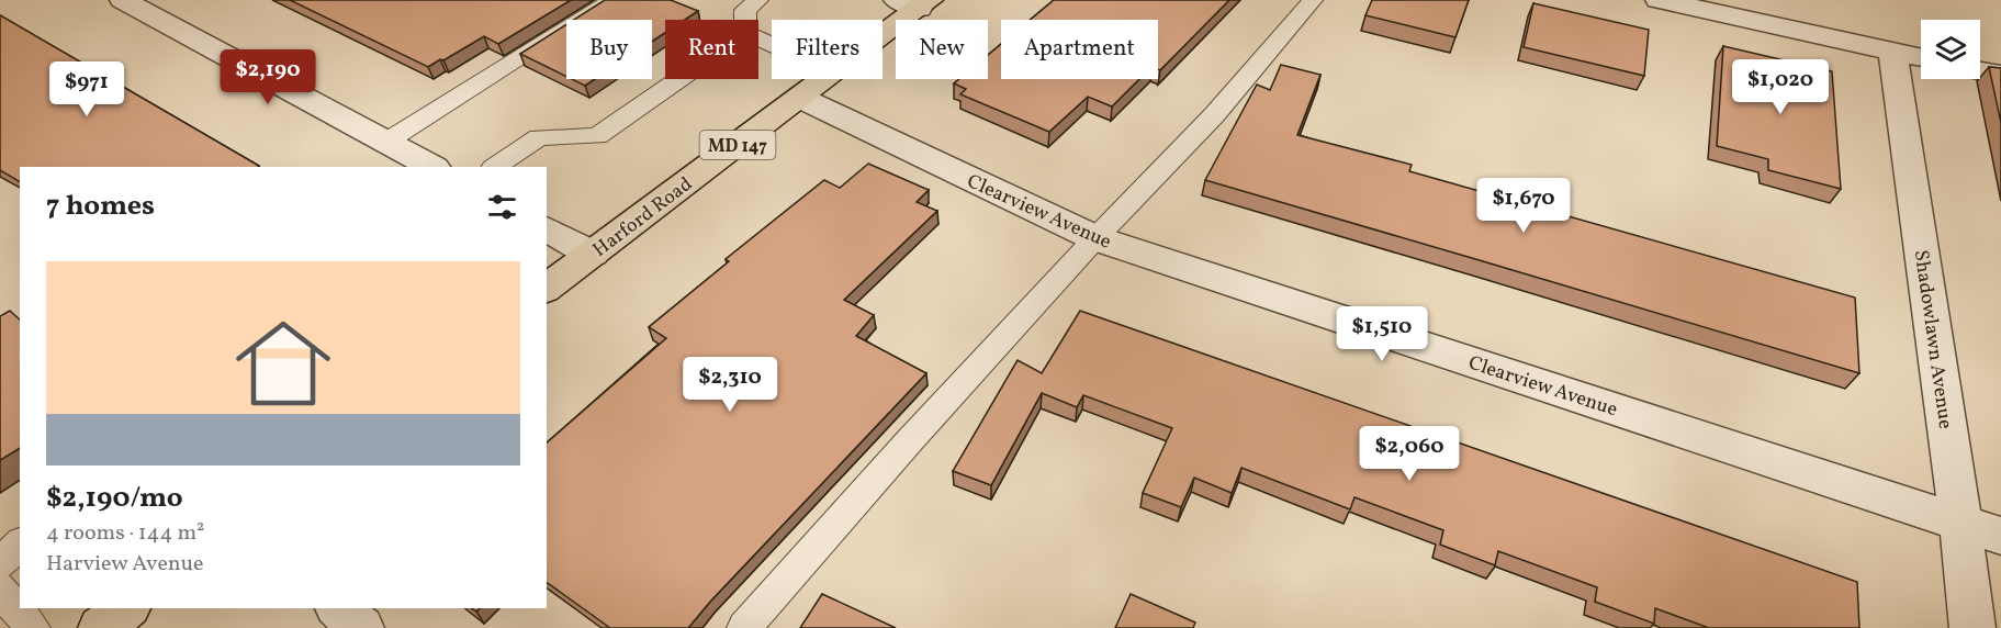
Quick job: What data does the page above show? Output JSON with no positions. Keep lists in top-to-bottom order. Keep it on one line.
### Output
{"streets":{"main road":["MD 147","Harford Road"],"street":["Clearview Avenue","Shadowlawn Avenue"]},"crossings":[["Clearview Avenue","Harford Road"],["Clearview Avenue","Shadowlawn Avenue"]],"page":{"chip":["Buy","Rent","Filters","New","Apartment"],"price":["$2,190","$1,020","$971","$1,670","$1,510","$2,310","$2,060"],"heading":"7 homes","list":[{"name":"$2,190/mo","note":"4 rooms · 144 m² · Harview Avenue"}]}}
